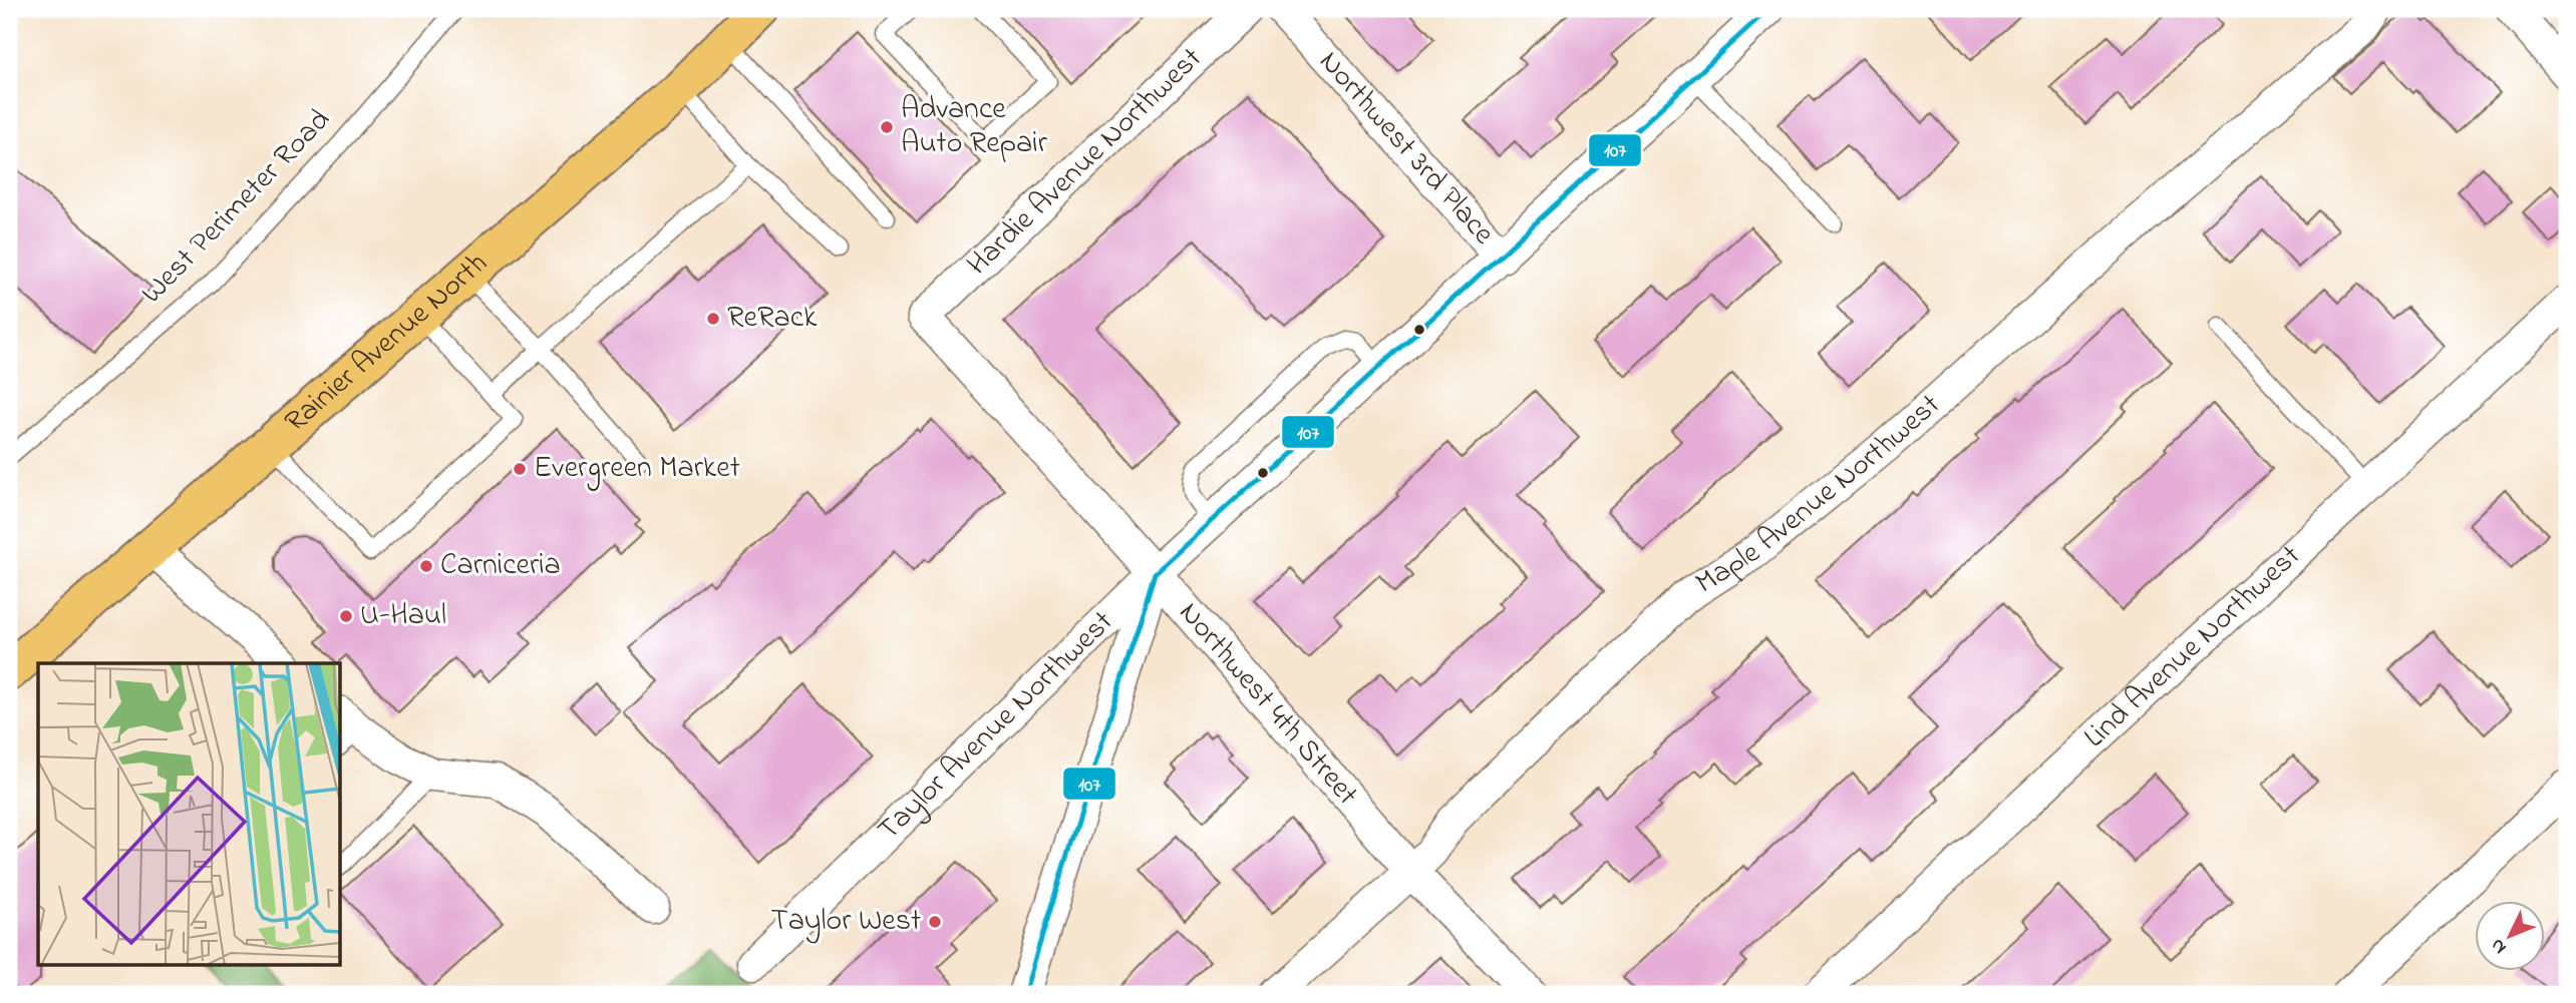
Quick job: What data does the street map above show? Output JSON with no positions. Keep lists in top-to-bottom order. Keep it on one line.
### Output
{"streets":{"main road":["Rainier Avenue North"],"street":["Northwest 3rd Place","Hardie Avenue Northwest","Maple Avenue Northwest","Lind Avenue Northwest","Northwest 4th Street","Taylor Avenue Northwest"],"lane":["West Perimeter Road"]},"crossings":[["Northwest 3rd Place","Taylor Avenue Northwest"],["Hardie Avenue Northwest","Northwest 4th Street"],["Maple Avenue Northwest","Northwest 4th Street"],["Northwest 4th Street","Taylor Avenue Northwest"]],"places":["Advance Auto Repair","ReRack","Evergreen Market","Carniceria","U-Haul","Taylor West"],"lines":["transit line 107"],"north":"bottom left"}
